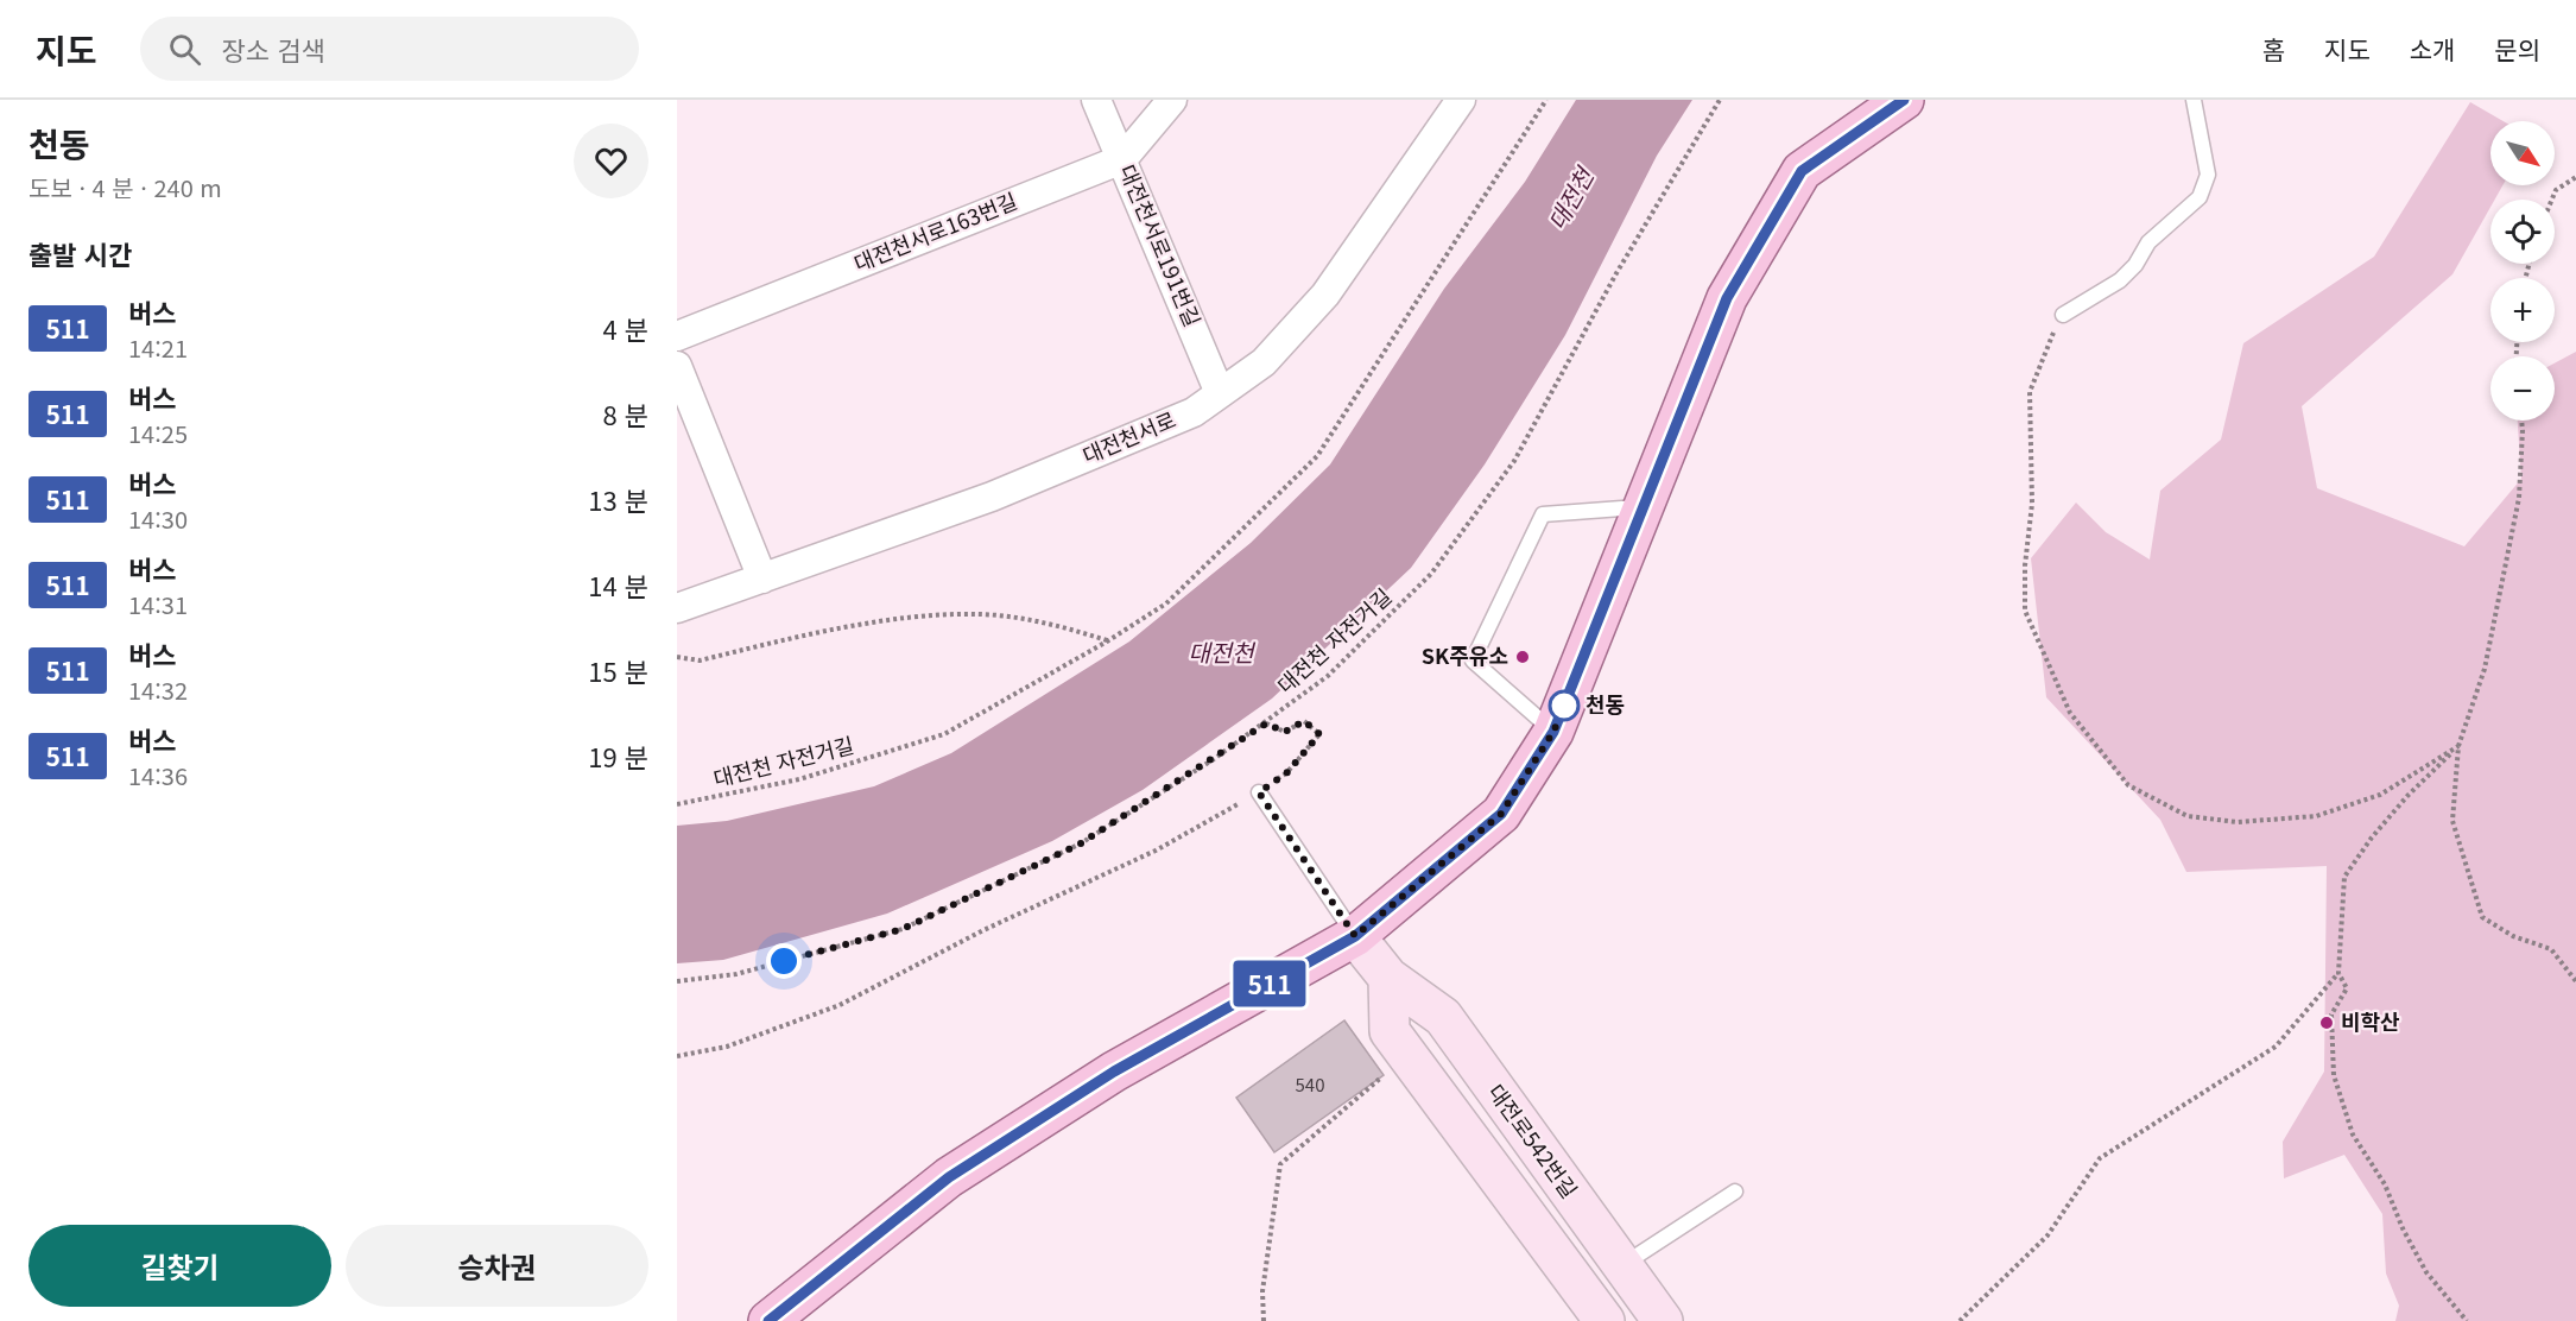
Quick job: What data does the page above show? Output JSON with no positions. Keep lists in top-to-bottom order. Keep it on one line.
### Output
{"streets":{"main road":["대전로542번길"],"street":["대전천서로163번길","대전천서로191번길","대전천서로"],"path":["대전천 자전거길"]},"crossings":[["대전천서로163번길","대전천서로191번길"],["대전천서로191번길","대전천서로"]],"water":["대전천"],"places":["SK주유소","천동","비학산"],"lines":["bus line 511"],"house_numbers":["540"],"north":"bottom right","page":{"header":"지도","search":"장소 검색","nav":["홈","지도","소개","문의"],"heading":[["천동","도보 · 4 분 · 240 m"],"출발 시간"],"on_map":"511","map_buttons":["+","−"],"list":[{"mark":"511","name":"버스","note":"14:21","value":"4 분"},{"mark":"511","name":"버스","note":"14:25","value":"8 분"},{"mark":"511","name":"버스","note":"14:30","value":"13 분"},{"mark":"511","name":"버스","note":"14:31","value":"14 분"},{"mark":"511","name":"버스","note":"14:32","value":"15 분"},{"mark":"511","name":"버스","note":"14:36","value":"19 분"}],"buttons":["길찾기","승차권"]}}
